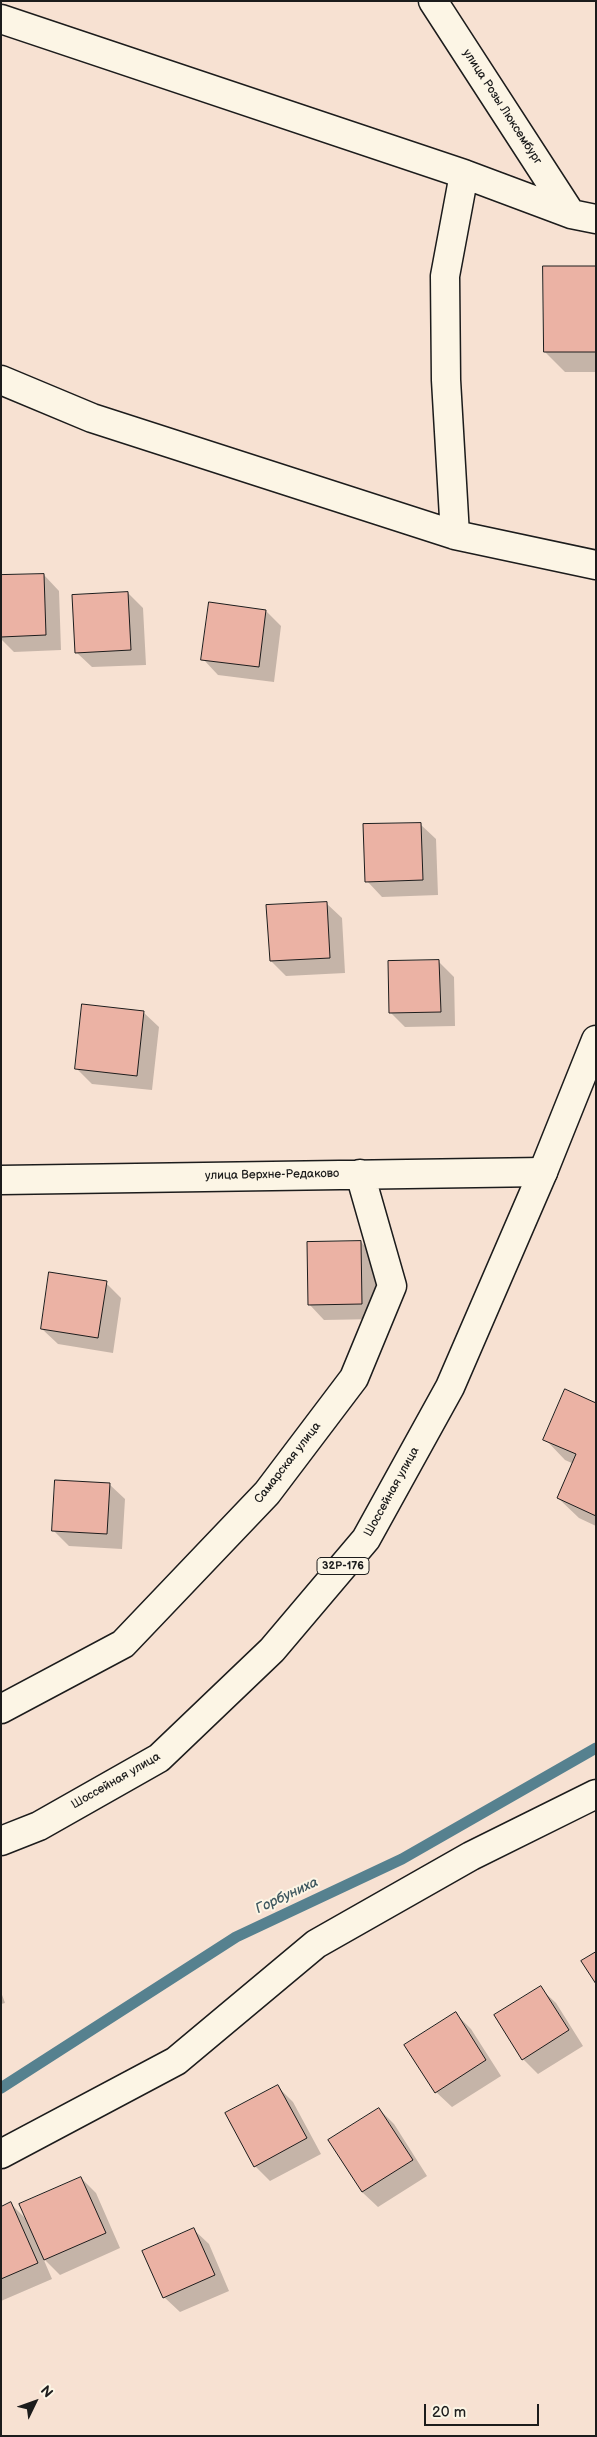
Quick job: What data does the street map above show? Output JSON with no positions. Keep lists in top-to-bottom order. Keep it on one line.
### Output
{"streets":{"street":["улица Розы Люксембург","улица Верхне-Редаково","Самарская улица","Шоссейная улица","32Р-176"]},"crossings":[["улица Верхне-Редаково","Самарская улица"],["улица Верхне-Редаково","Шоссейная улица"],["улица Верхне-Редаково","32Р-176"],["Шоссейная улица","32Р-176"]],"water":["Горбуниха"],"scale_bar":"20 m","north":"top right"}
